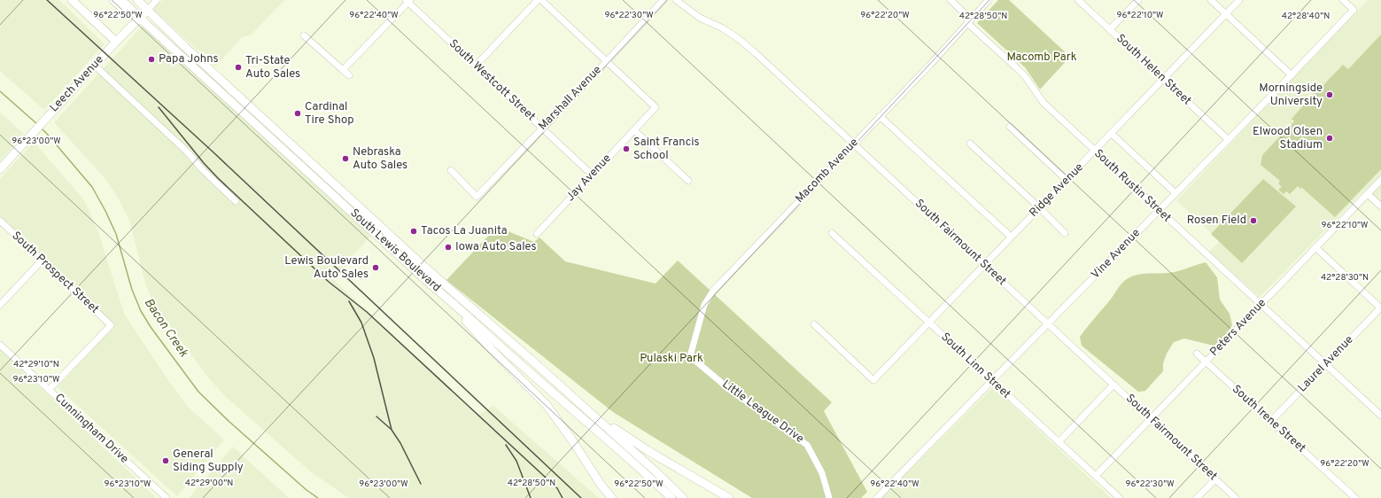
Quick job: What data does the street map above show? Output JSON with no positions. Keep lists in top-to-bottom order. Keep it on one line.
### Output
{"streets":{"main road":["Leech Avenue","South Lewis Boulevard"],"street":["South Helen Street","South Westcott Street","Marshall Avenue","Macomb Avenue","Jay Avenue","South Rustin Street","Ridge Avenue","South Fairmount Street","Vine Avenue","South Prospect Street","Peters Avenue","Laurel Avenue","South Linn Street","Little League Drive","South Irene Street","Cunningham Drive"]},"crossings":[["South Helen Street","Ridge Avenue"],["South Helen Street","Vine Avenue"],["South Westcott Street","Marshall Avenue"],["South Westcott Street","Jay Avenue"],["Leech Avenue","South Lewis Boulevard"],["Marshall Avenue","Jay Avenue"],["Macomb Avenue","South Rustin Street"],["Macomb Avenue","South Fairmount Street"],["Macomb Avenue","Little League Drive"],["South Rustin Street","Ridge Avenue"],["South Rustin Street","Vine Avenue"],["South Rustin Street","Peters Avenue"],["South Rustin Street","Laurel Avenue"],["Ridge Avenue","South Fairmount Street"],["Ridge Avenue","South Linn Street"],["South Fairmount Street","Vine Avenue"],["South Fairmount Street","Peters Avenue"],["Vine Avenue","South Linn Street"],["South Prospect Street","Cunningham Drive"],["Peters Avenue","South Linn Street"],["Peters Avenue","South Irene Street"],["Laurel Avenue","South Irene Street"]],"water":["Bacon Creek"],"parks":["Macomb Park","Pulaski Park"],"places":["Papa Johns","Tri-State Auto Sales","Morningside University","Cardinal Tire Shop","Elwood Olsen Stadium","Saint Francis School","Nebraska Auto Sales","Rosen Field","Tacos La Juanita","Iowa Auto Sales","Lewis Boulevard Auto Sales","General Siding Supply"],"coordinates":["96°22'50\"W","96°22'40\"W","96°22'30\"W","96°22'20\"W","96°22'10\"W","42°28'50\"N","42°28'40\"N","96°23'00\"W","42°28'30\"N","42°29'10\"N","96°23'10\"W","42°29'00\"N"]}
